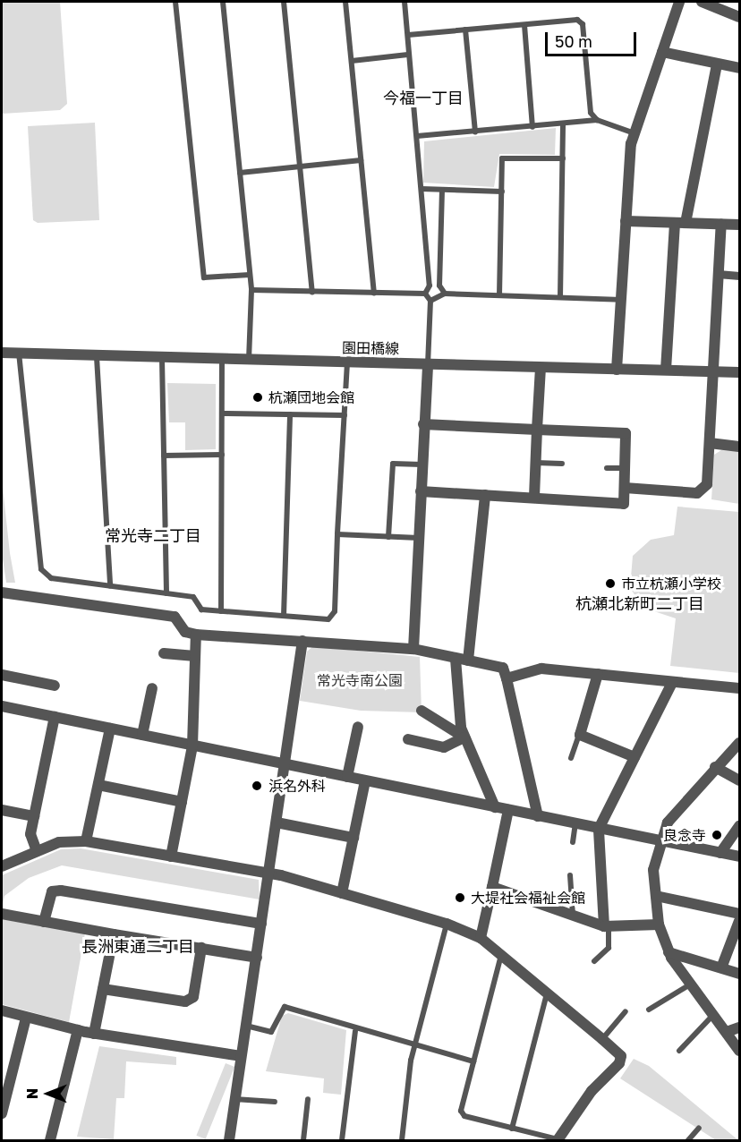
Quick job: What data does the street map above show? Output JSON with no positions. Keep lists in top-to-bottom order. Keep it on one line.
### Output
{"streets":{"street":["園田橋線"]},"districts":["今福一丁目","常光寺二丁目","杭瀬北新町二丁目","長洲東通二丁目"],"parks":["常光寺南公園"],"places":["杭瀬団地会館","市立杭瀬小学校","浜名外科","良念寺","大堤社会福祉会館"],"scale_bar":"50 m","north":"left"}
